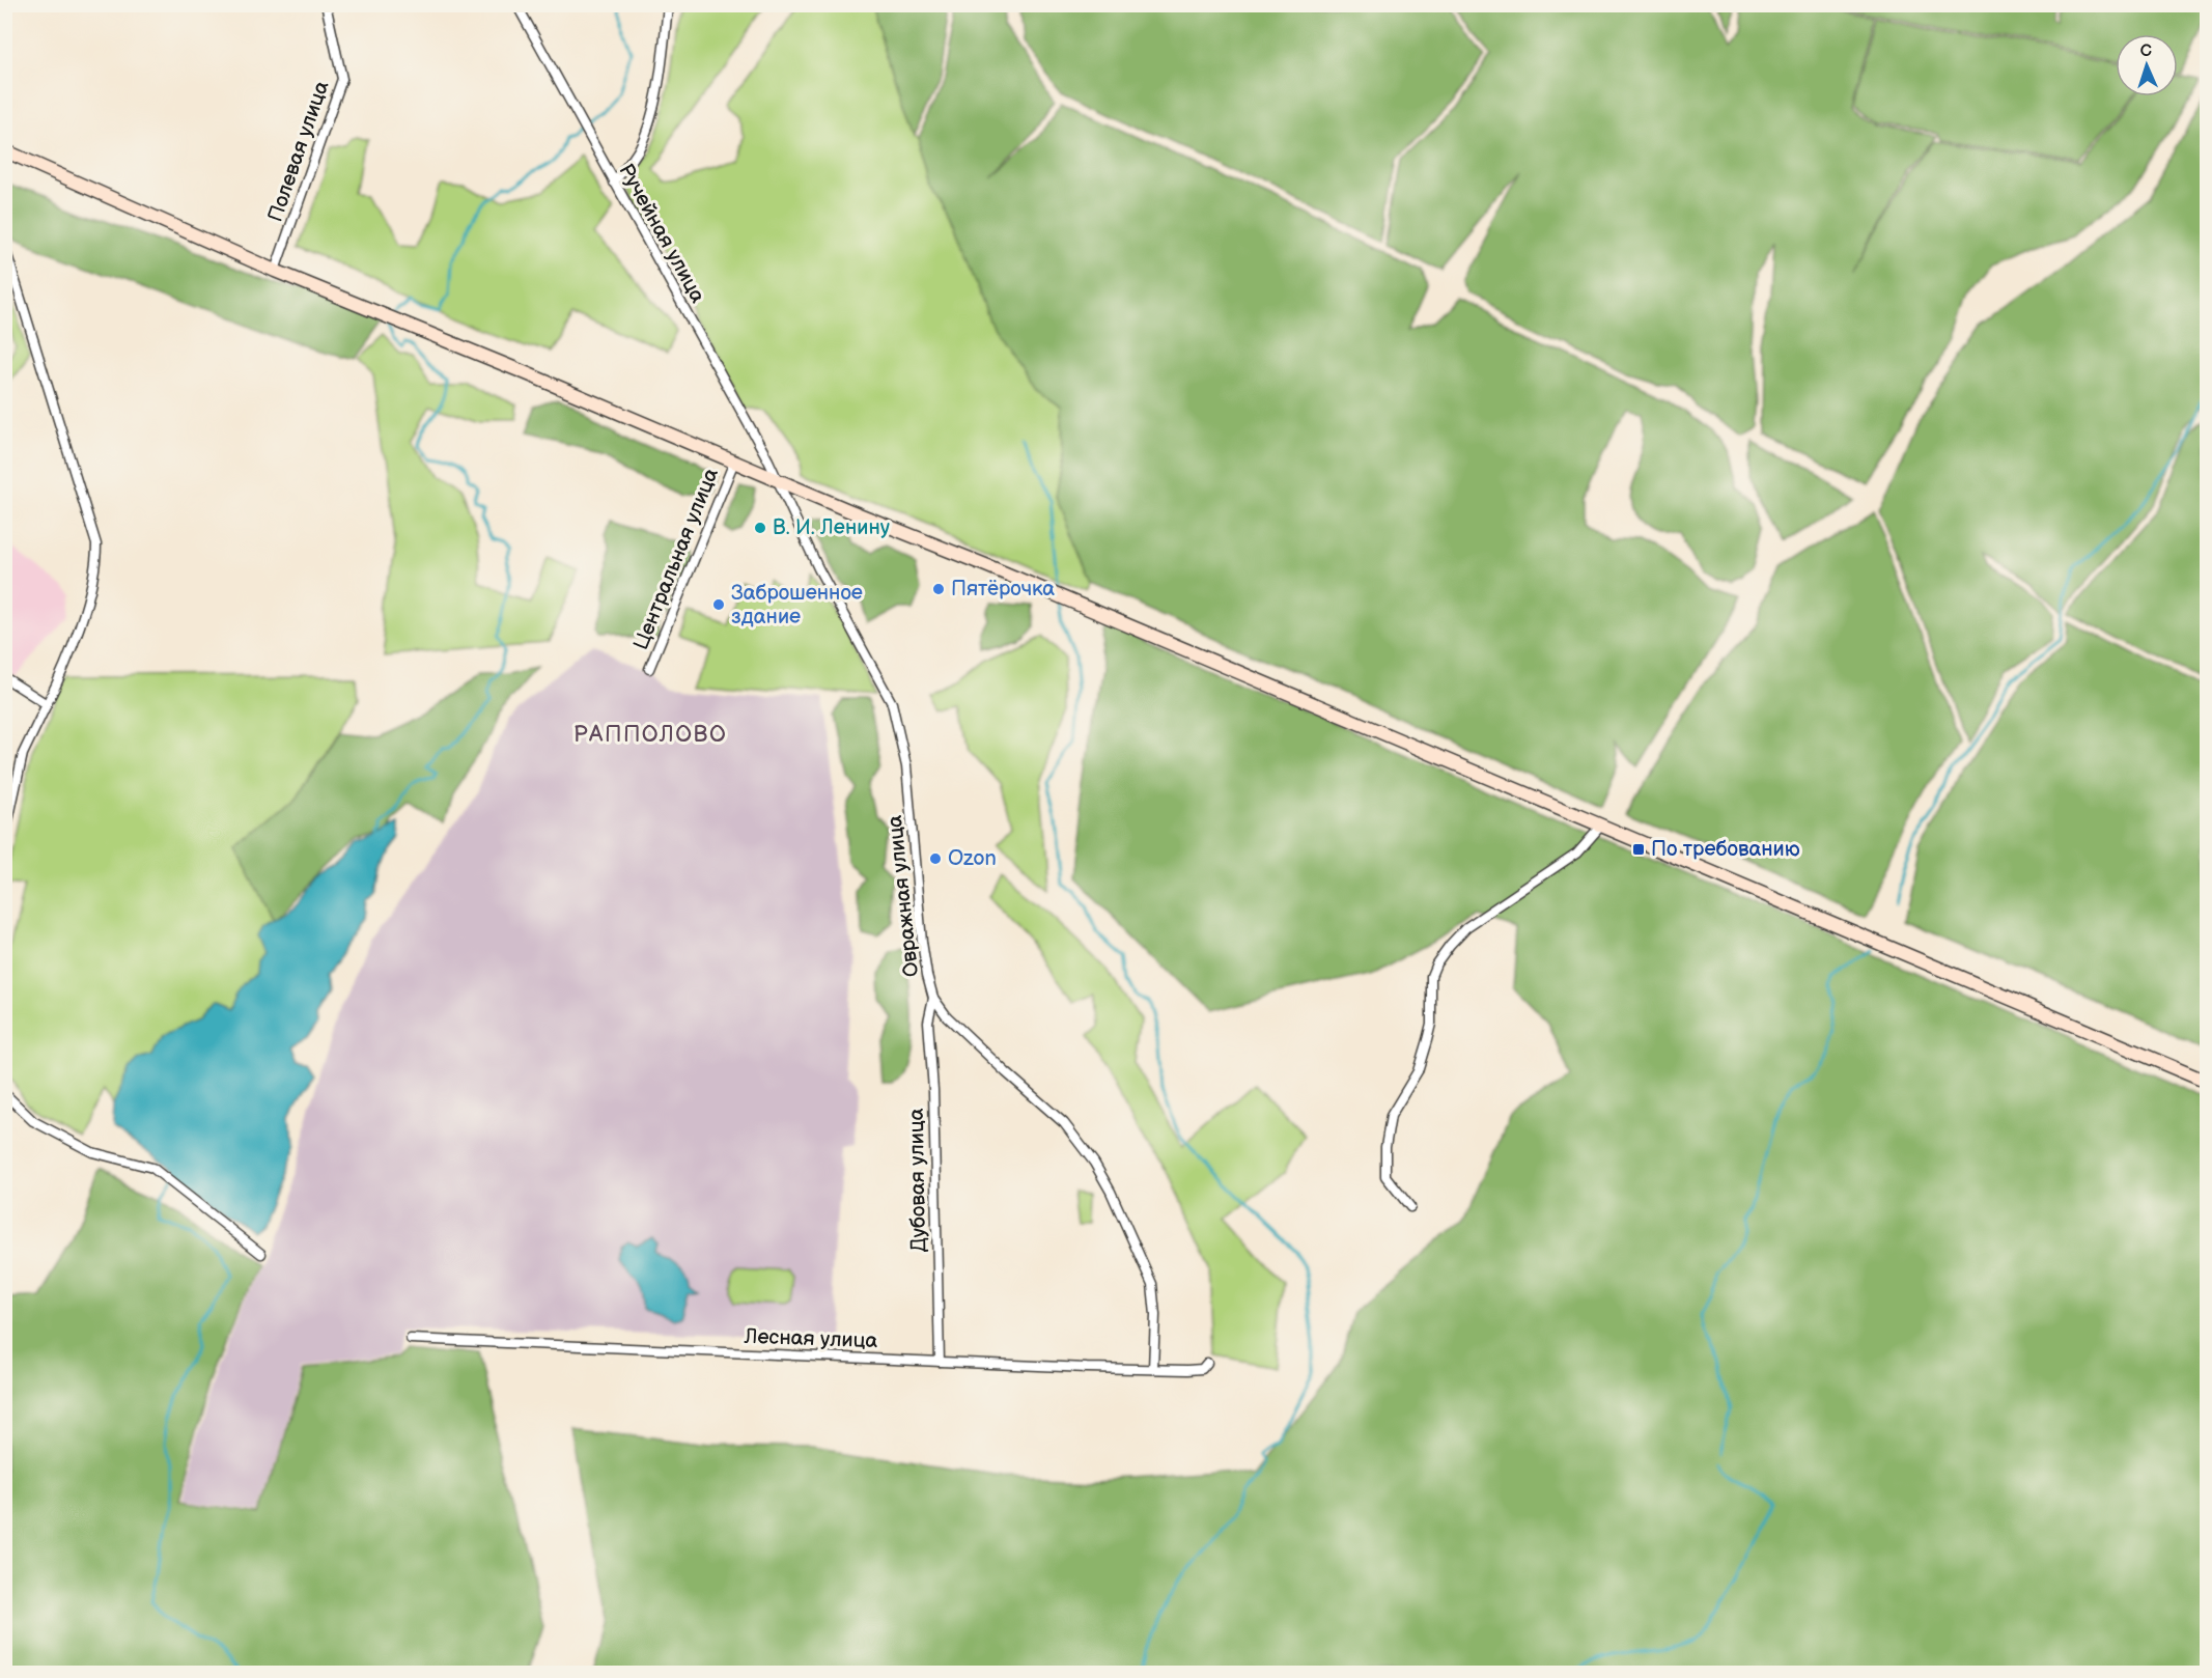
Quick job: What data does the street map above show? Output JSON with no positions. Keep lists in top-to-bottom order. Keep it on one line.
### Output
{"streets":{"street":["Полевая улица","Ручейная улица","Центральная улица","Овражная улица","Дубовая улица","Лесная улица"]},"crossings":[["Ручейная улица","Овражная улица"],["Овражная улица","Дубовая улица"],["Овражная улица","Лесная улица"],["Дубовая улица","Лесная улица"]],"districts":["РАППОЛОВО"],"places":{"other":["В. И. Ленину","Пятёрочка","Заброшенное здание","Ozon"],"transit":["По требованию"]},"north":"top"}
